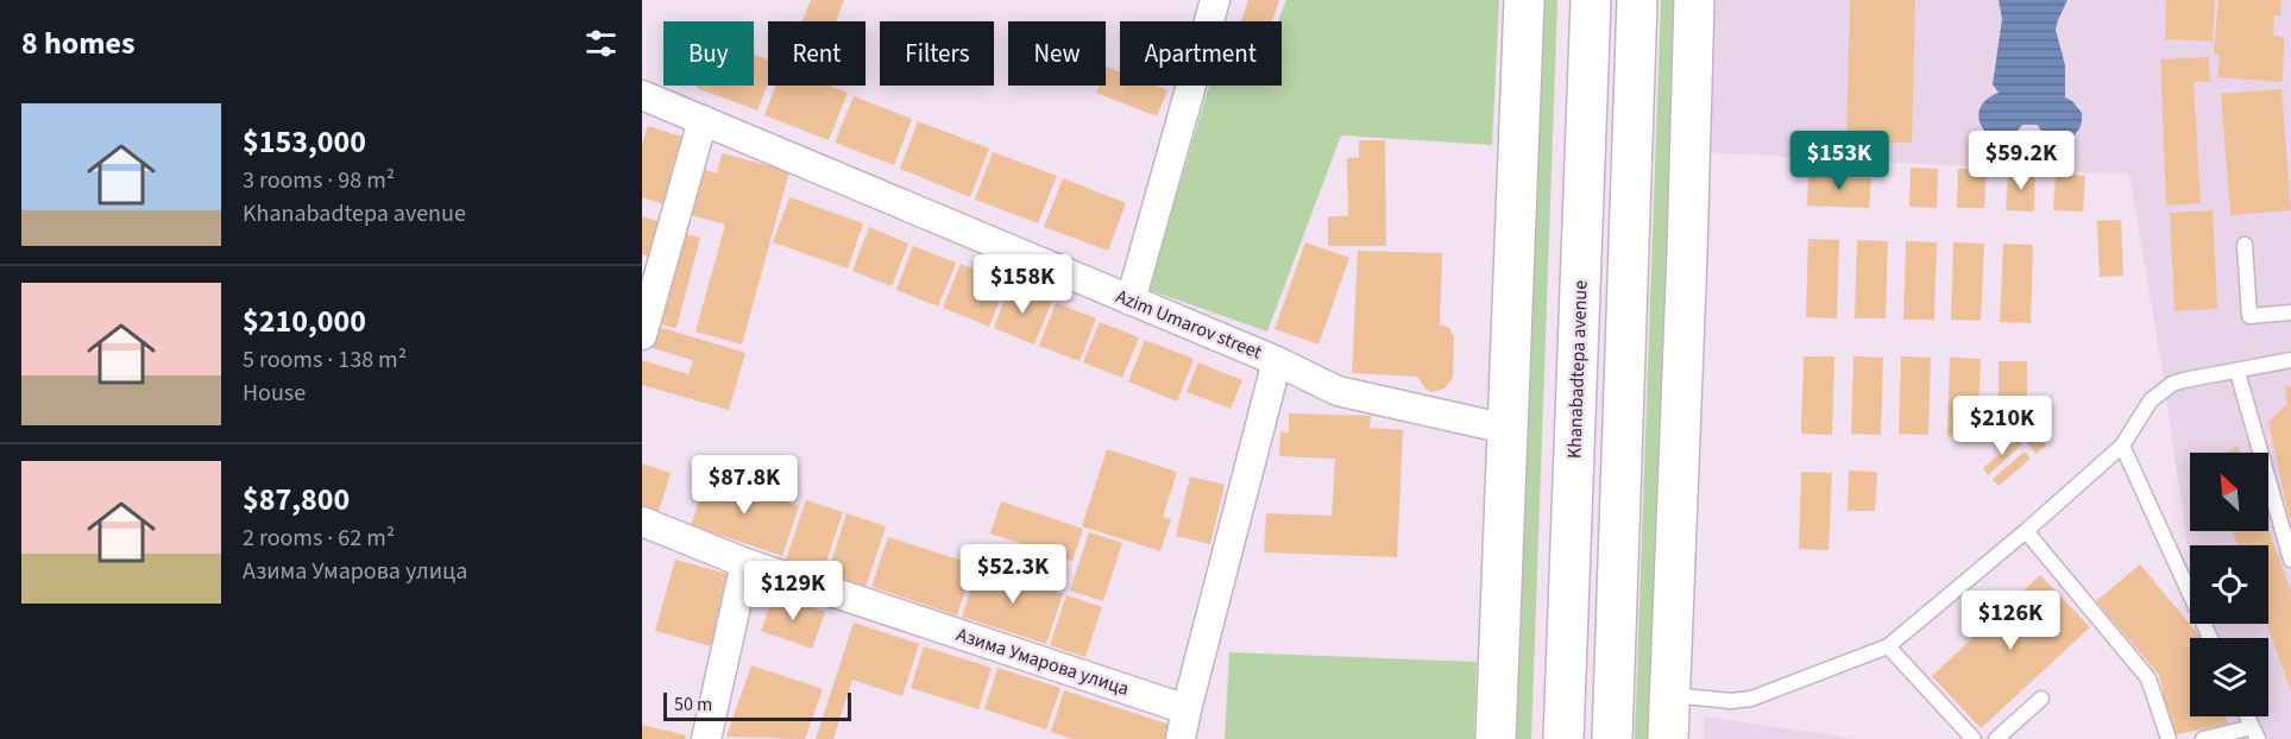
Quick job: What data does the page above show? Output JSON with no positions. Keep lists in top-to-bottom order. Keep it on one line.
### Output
{"streets":{"highway":["Khanabadtepa avenue"],"street":["Azim Umarov street","Азима Умарова улица"]},"scale_bar":"50 m","north":"top left","page":{"heading":"8 homes","chip":["Buy","Rent","Filters","New","Apartment"],"list":[{"name":"$153,000","note":"3 rooms · 98 m² · Khanabadtepa avenue"},{"name":"$210,000","note":"5 rooms · 138 m² · House"},{"name":"$87,800","note":"2 rooms · 62 m² · Азима Умарова улица"}],"price":["$153K","$59.2K","$158K","$210K","$87.8K","$52.3K","$129K","$126K"],"scale":"50 m"}}
